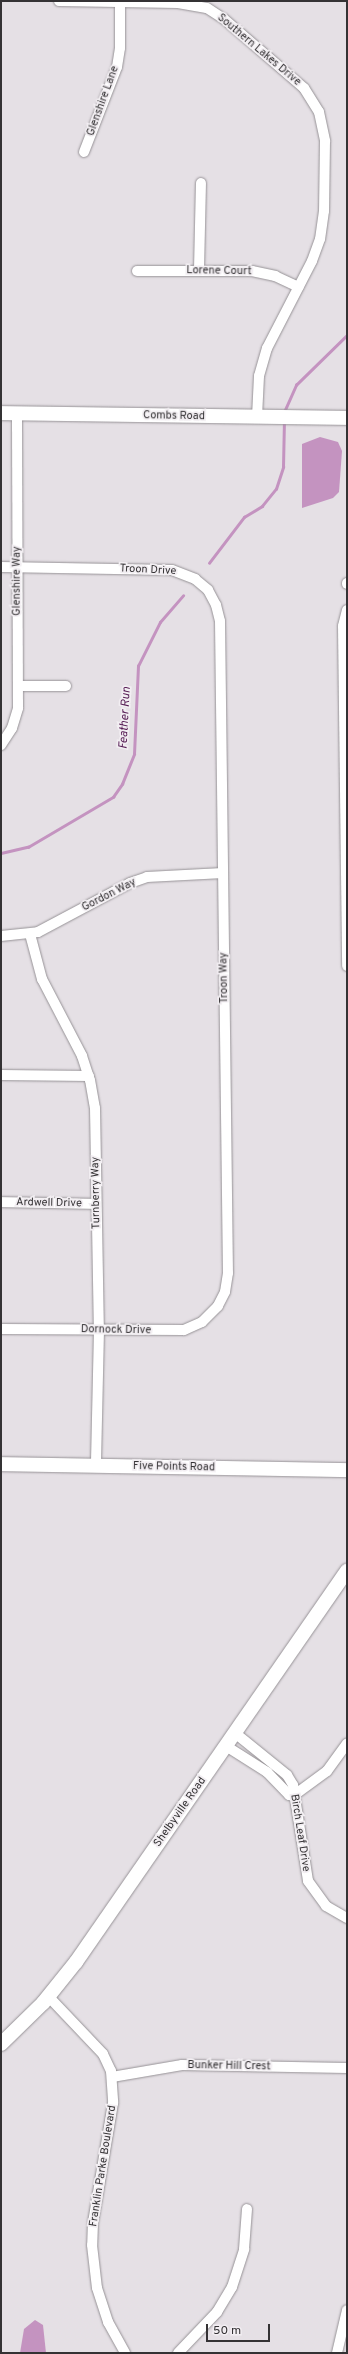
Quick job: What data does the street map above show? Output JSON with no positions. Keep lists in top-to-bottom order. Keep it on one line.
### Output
{"streets":{"street":["Southern Lakes Drive","Glenshire Lane","Lorene Court","Combs Road","Troon Drive","Glenshire Way","Gordon Way","Troon Way","Turnberry Way","Ardwell Drive","Dornock Drive","Five Points Road","Shelbyville Road","Birch Leaf Drive","Bunker Hill Crest","Franklin Parke Boulevard"]},"crossings":[["Southern Lakes Drive","Glenshire Lane"],["Southern Lakes Drive","Lorene Court"],["Southern Lakes Drive","Combs Road"],["Combs Road","Glenshire Way"],["Troon Drive","Glenshire Way"],["Troon Drive","Troon Way"],["Gordon Way","Troon Way"],["Gordon Way","Turnberry Way"],["Troon Way","Dornock Drive"],["Turnberry Way","Ardwell Drive"],["Turnberry Way","Dornock Drive"],["Turnberry Way","Five Points Road"],["Shelbyville Road","Birch Leaf Drive"],["Shelbyville Road","Franklin Parke Boulevard"],["Bunker Hill Crest","Franklin Parke Boulevard"]],"water":["Feather Run"],"scale_bar":"50 m"}
